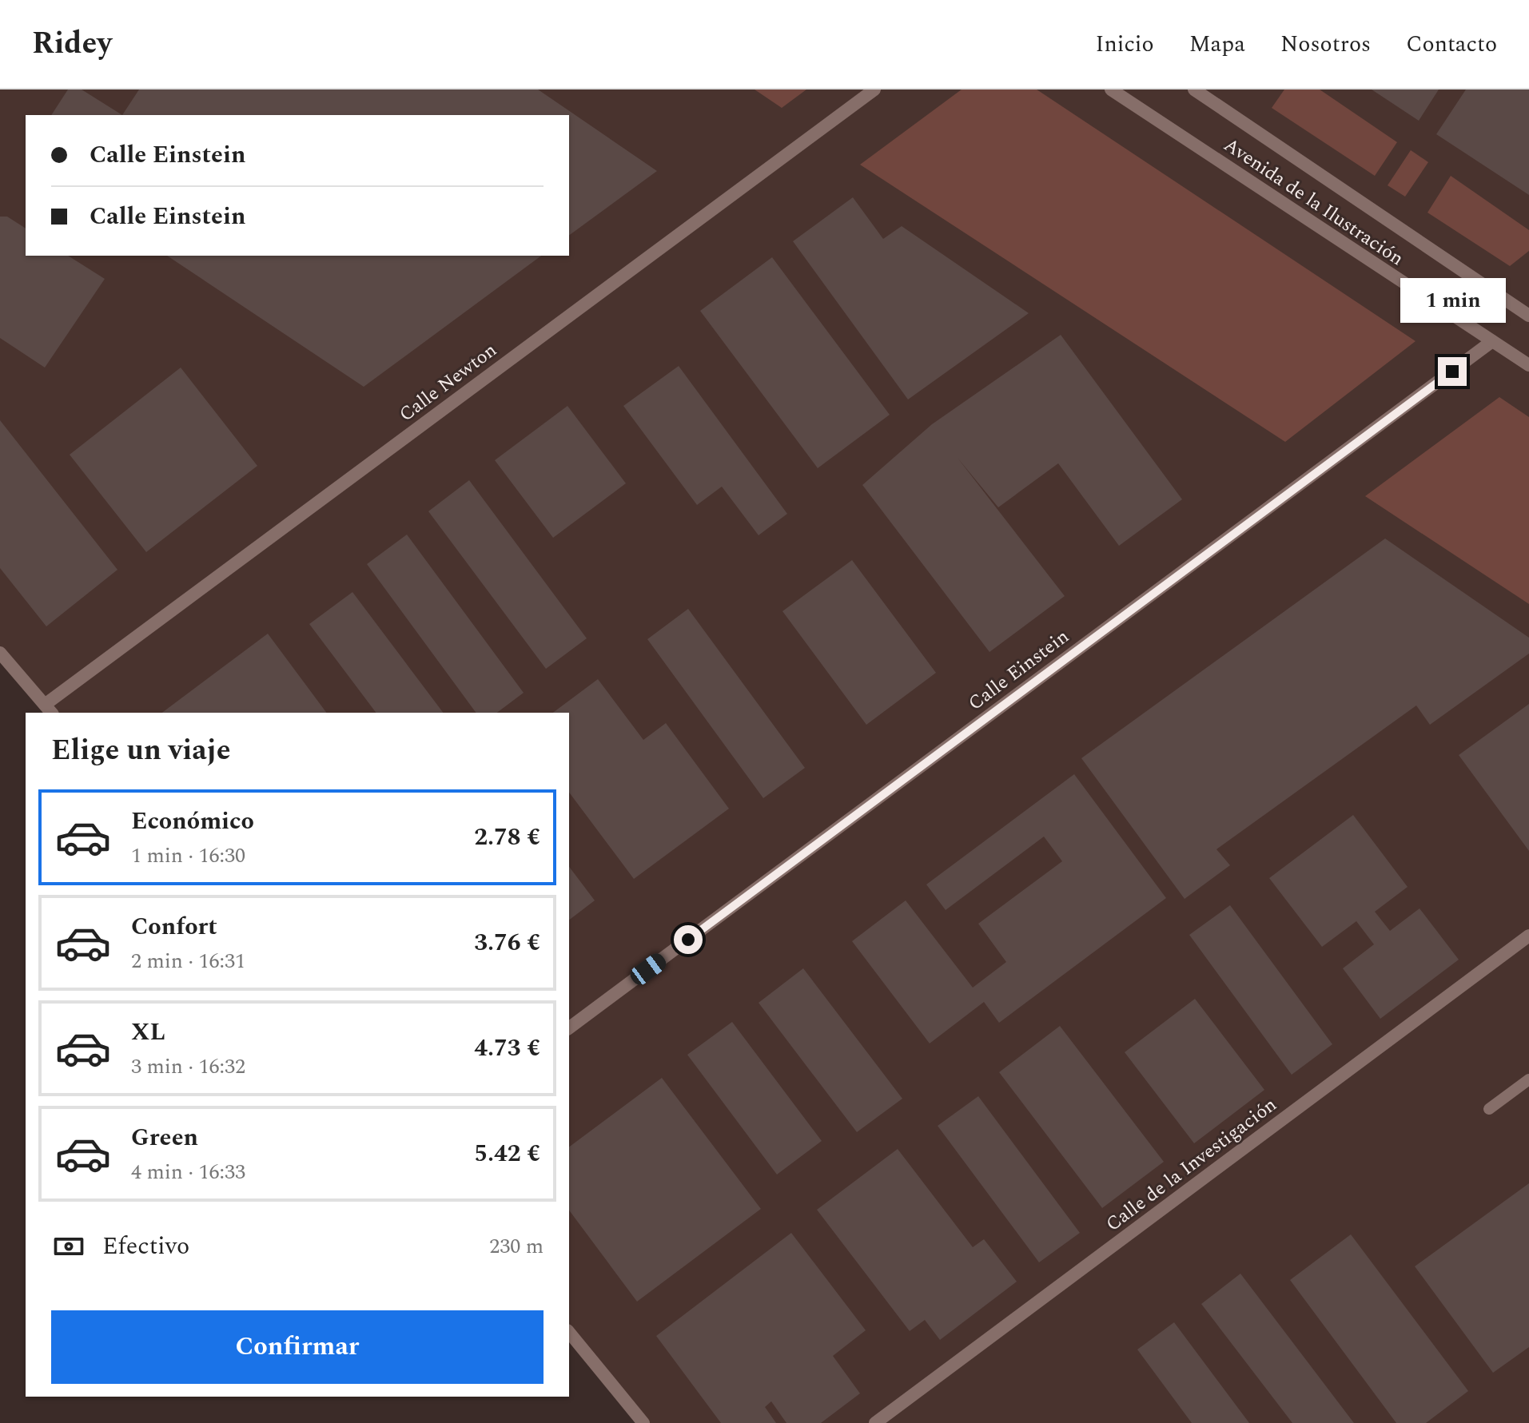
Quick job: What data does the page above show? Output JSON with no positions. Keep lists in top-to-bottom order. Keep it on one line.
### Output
{"streets":{"street":["Avenida de la Ilustración","Calle Newton","Calle Einstein","Calle de la Investigación"]},"crossings":[["Avenida de la Ilustración","Calle Einstein"]],"page":{"header":"Ridey","nav":["Inicio","Mapa","Nosotros","Contacto"],"banner":["Calle Einstein","Calle Einstein"],"bubble":"1 min","heading":"Elige un viaje","list":[{"name":"Económico","note":"1 min · 16:30","value":"2.78 €"},{"name":"Confort","note":"2 min · 16:31","value":"3.76 €"},{"name":"XL","note":"3 min · 16:32","value":"4.73 €"},{"name":"Green","note":"4 min · 16:33","value":"5.42 €"}],"pay":["Efectivo","230 m"],"buttons":"Confirmar"}}
